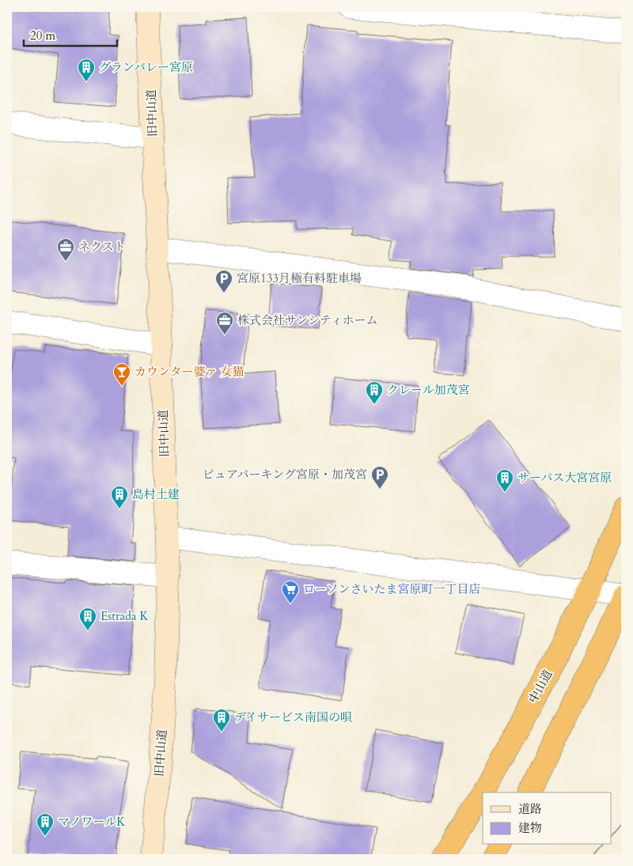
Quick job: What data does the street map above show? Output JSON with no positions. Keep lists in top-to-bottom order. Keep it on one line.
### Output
{"streets":{"highway":["中山道"],"main road":["旧中山道"]},"places":{"building":["グランバレー宮原","クレール加茂宮","サーパス大宮宮原","島村土建","Estrada K","デイサービス南国の唄","マノワールK"],"office":["ネクスト","株式会社サンシティホーム"],"parking":["宮原133月極有料駐車場","ピュアパーキング宮原・加茂宮"],"bar":["カウンター婆ァ 女猫"],"supermarket":["ローソンさいたま宮原町一丁目店"]},"legend":["道路","建物"],"scale_bar":"20 m"}
